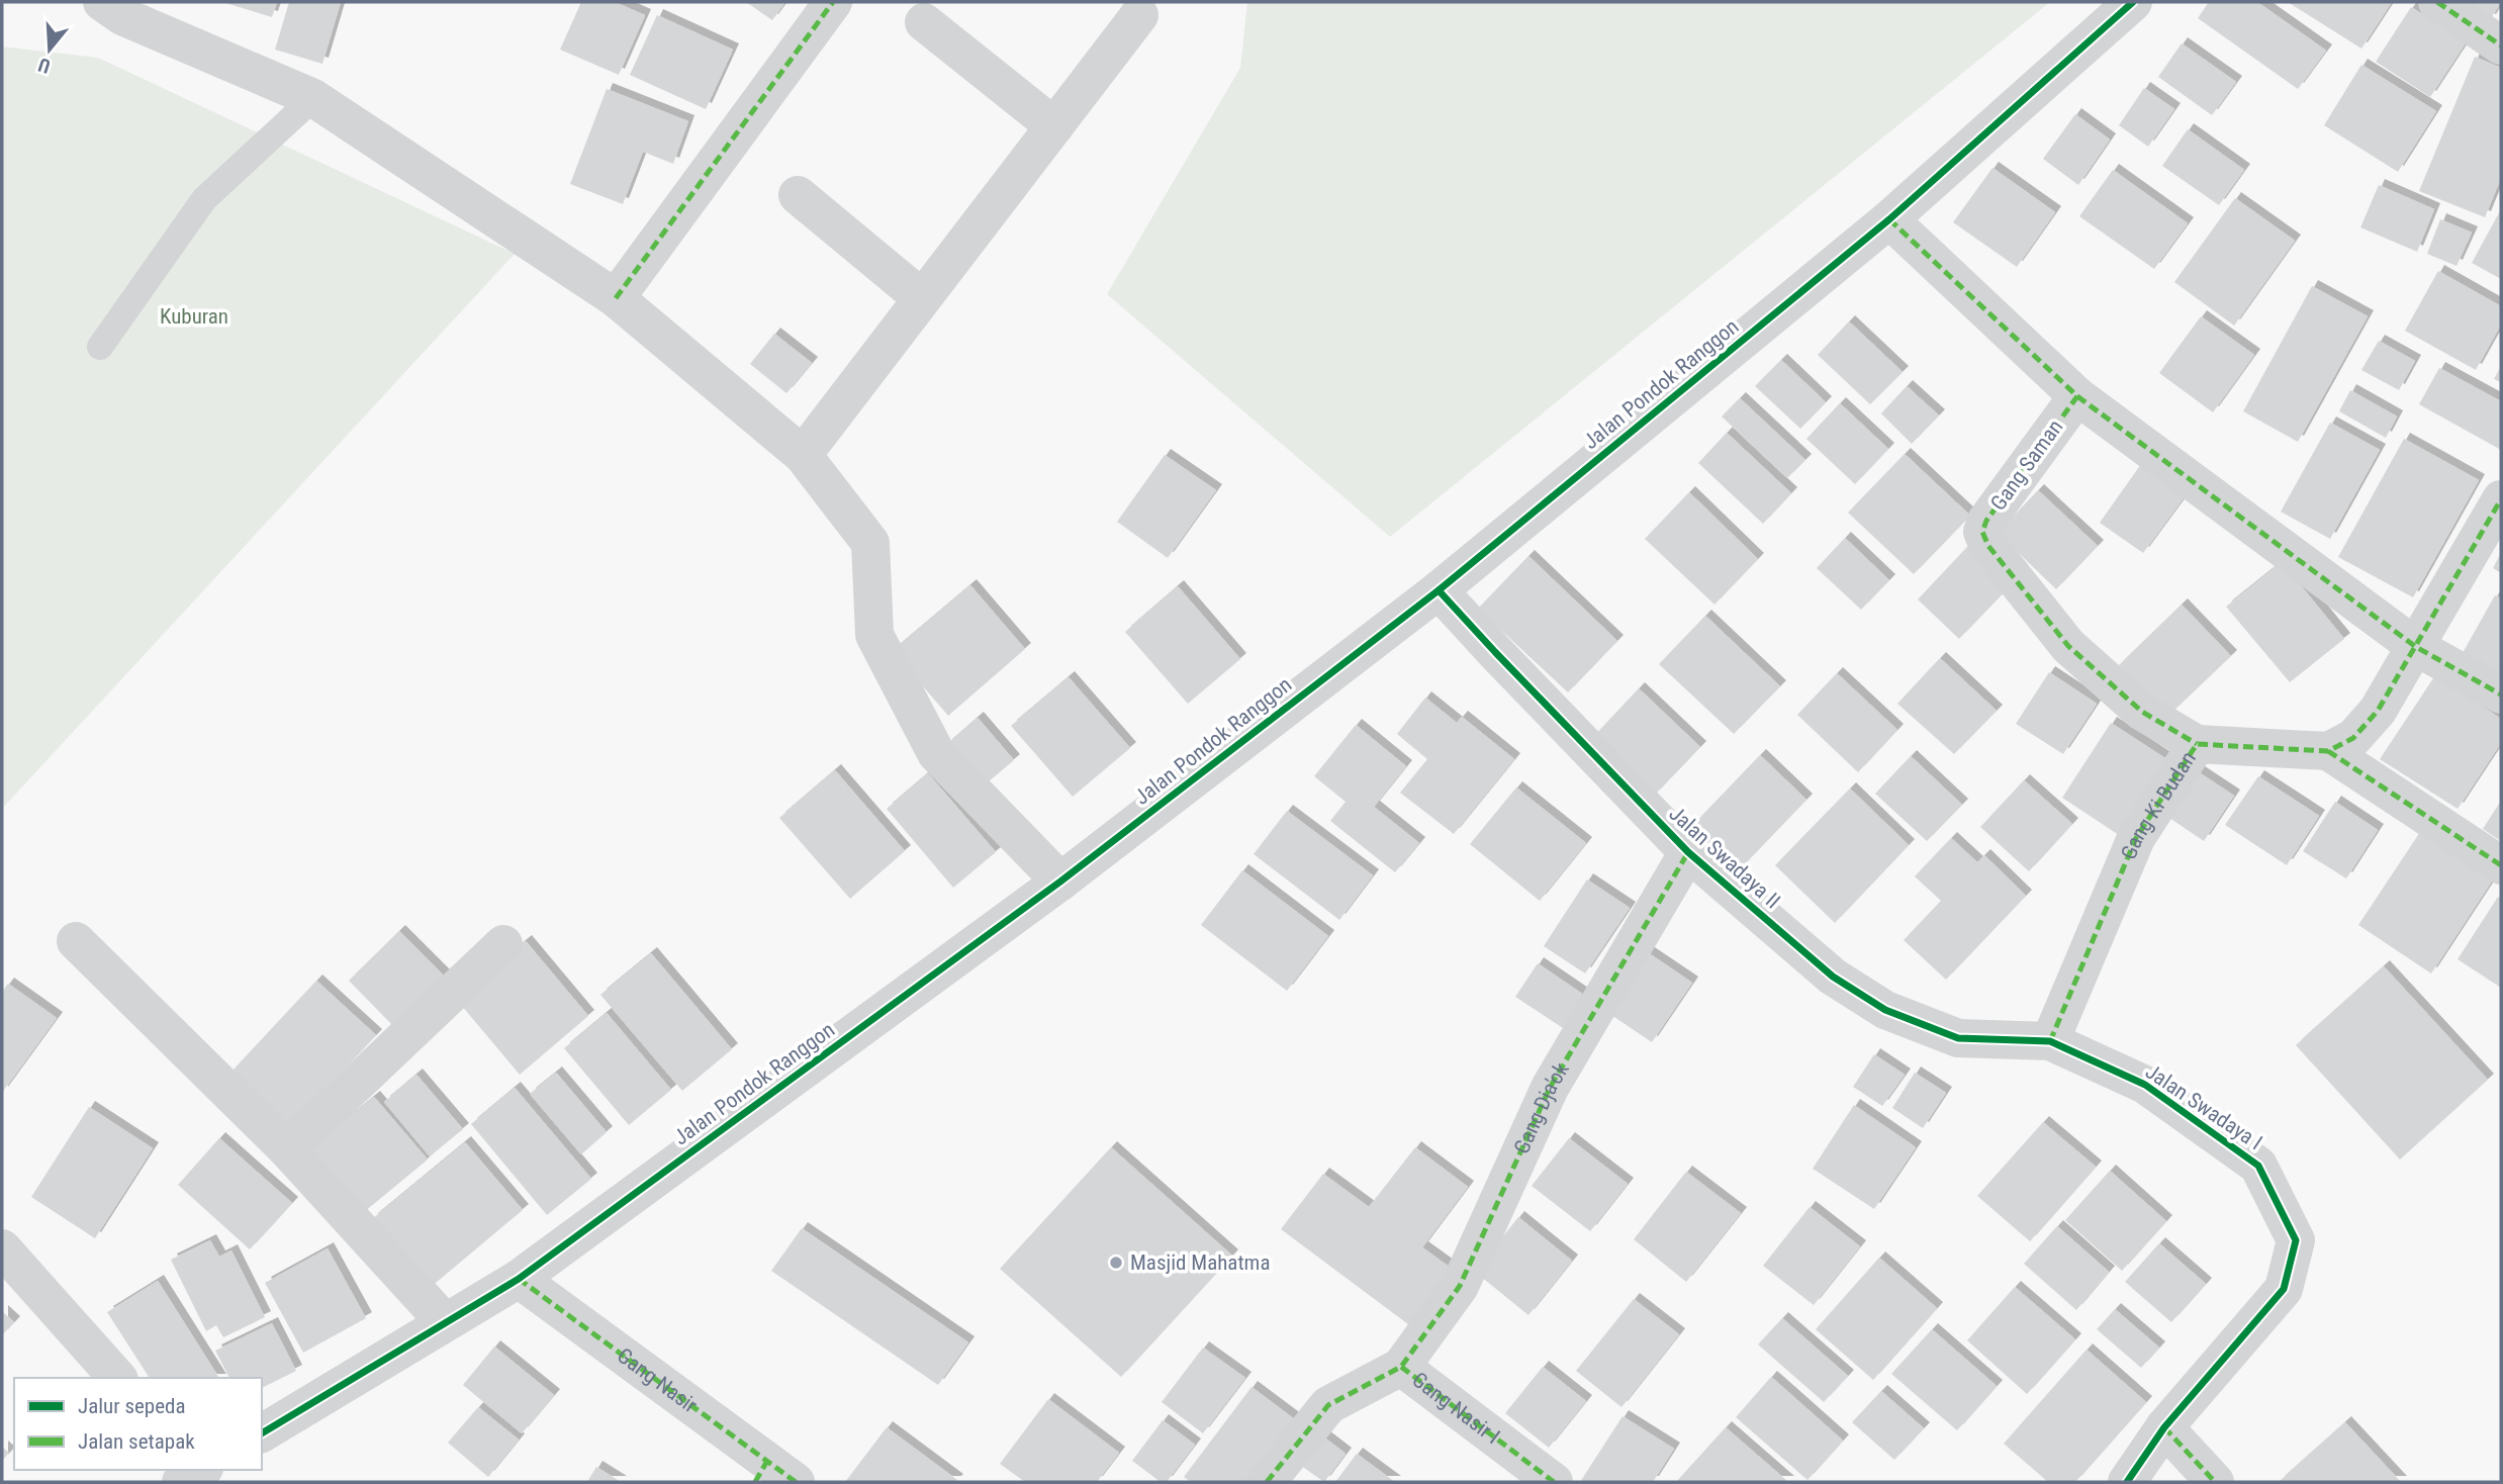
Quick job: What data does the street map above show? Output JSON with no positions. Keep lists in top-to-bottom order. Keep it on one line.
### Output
{"streets":{"street":["Jalan Pondok Ranggon","Gang Saman","Gang Ki Budan","Jalan Swadaya II","Jalan Swadaya I","Gang Dja'ok","Gang Nasir","Gang Nasir I"]},"crossings":[["Jalan Pondok Ranggon","Jalan Swadaya II"],["Jalan Pondok Ranggon","Gang Nasir"],["Gang Saman","Gang Ki Budan"],["Gang Ki Budan","Jalan Swadaya II"],["Gang Ki Budan","Jalan Swadaya I"],["Jalan Swadaya II","Jalan Swadaya I"],["Jalan Swadaya II","Gang Dja'ok"],["Gang Dja'ok","Gang Nasir I"]],"parks":["Kuburan"],"places":["Masjid Mahatma"],"legend":["Jalur sepeda","Jalan setapak"],"north":"bottom"}
